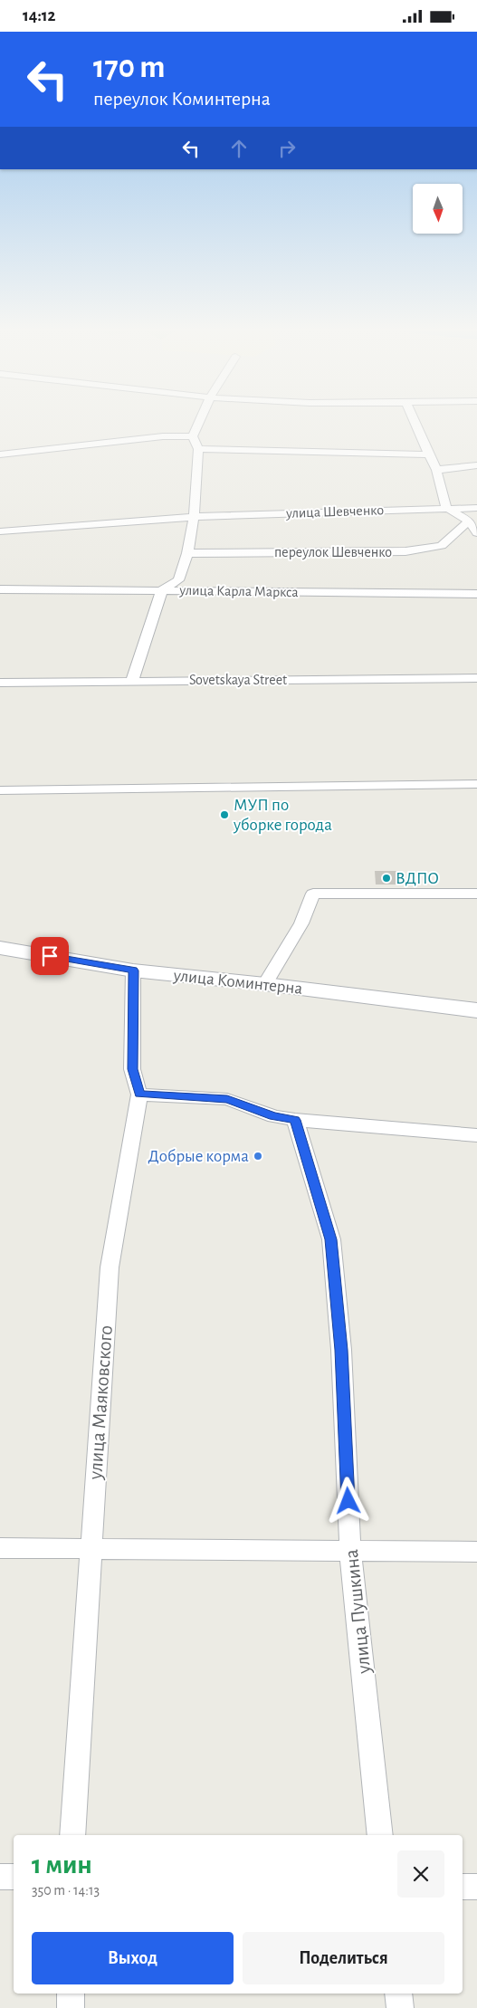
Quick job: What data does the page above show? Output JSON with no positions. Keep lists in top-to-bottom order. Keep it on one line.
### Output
{"streets":{"street":["улица Шевченко","переулок Шевченко","улица Карла Маркса","Sovetskaya Street","улица Коминтерна","улица Маяковского","улица Пушкина"]},"crossings":[["улица Коминтерна","улица Маяковского"]],"places":["МУП по уборке города","ВДПО","Добрые корма"],"north":"bottom","page":{"status":"14:12","turn":["170 m","переулок Коминтерна"],"heading":["1 мин","350 m · 14:13"],"buttons":["Выход","Поделиться"]}}
